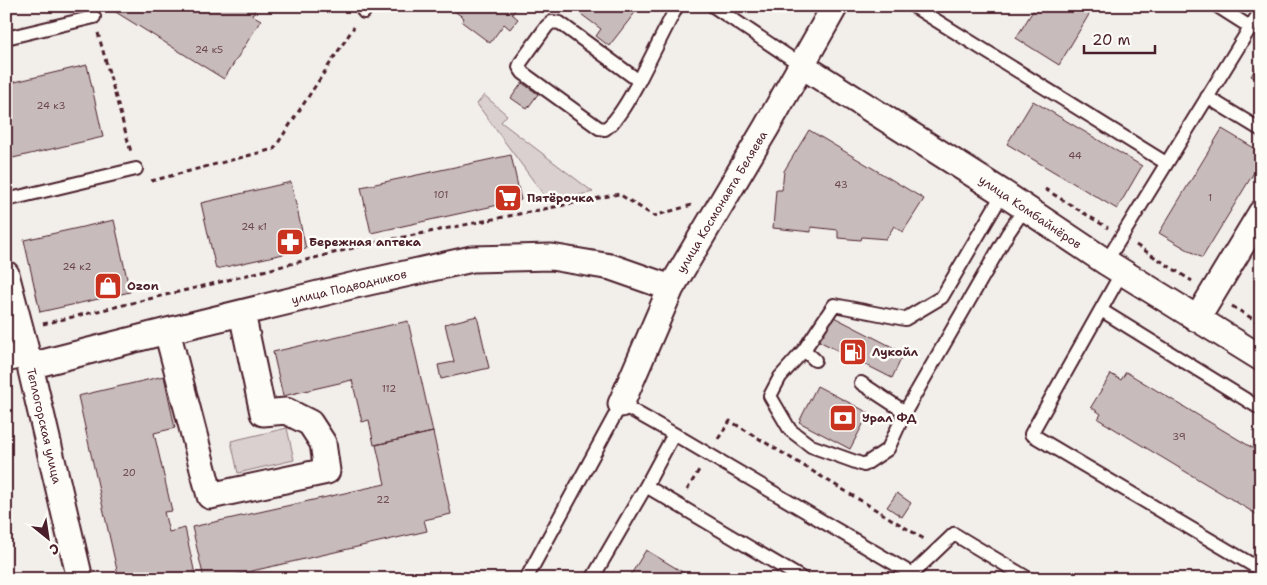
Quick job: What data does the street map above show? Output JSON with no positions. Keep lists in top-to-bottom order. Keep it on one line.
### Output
{"streets":{"street":["улица Космонавта Беляева","улица Комбайнёров","улица Подводников","Теплогорская улица"]},"crossings":[["улица Космонавта Беляева","улица Комбайнёров"],["улица Космонавта Беляева","улица Подводников"],["улица Подводников","Теплогорская улица"]],"places":{"supermarket":["Пятёрочка"],"pharmacy":["Бережная аптека"],"shop":["Ozon"],"fuel station":["Лукойл"],"bank":["Урал ФД"]},"house_numbers":["24 к5","24 к3","44","43","101","1","24 к1","24 к2","112","39","20","22"],"scale_bar":"20 m","north":"bottom right"}
